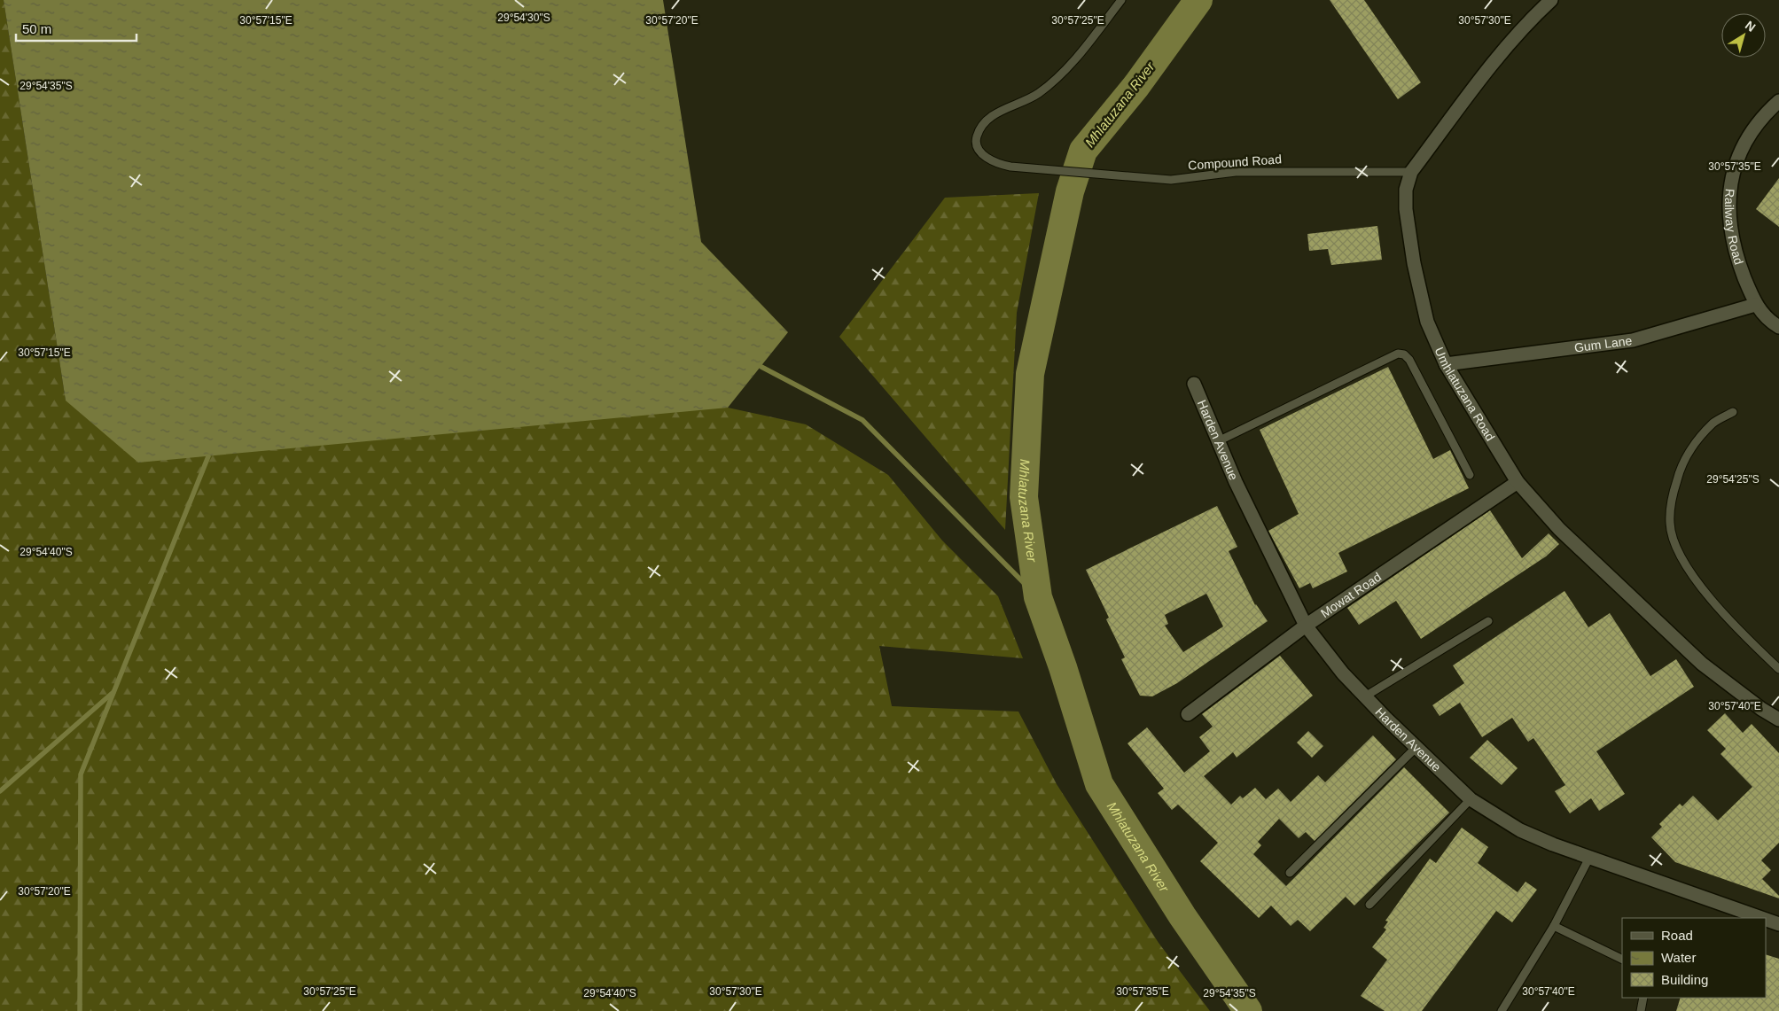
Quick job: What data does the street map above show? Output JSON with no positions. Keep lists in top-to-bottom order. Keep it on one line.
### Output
{"streets":{"street":["Railway Road","Gum Lane","Umhlatuzana Road","Harden Avenue","Mowat Road"],"lane":["Compound Road"]},"crossings":[["Compound Road","Umhlatuzana Road"],["Railway Road","Gum Lane"],["Gum Lane","Umhlatuzana Road"],["Umhlatuzana Road","Mowat Road"],["Harden Avenue","Mowat Road"]],"water":["Mhlatuzana River"],"legend":["Road","Water","Building"],"scale_bar":"50 m","north":"top right","coordinates":["29°54'30\"S","30°57'15\"E","30°57'20\"E","30°57'25\"E","30°57'30\"E","29°54'35\"S","30°57'35\"E","29°54'25\"S","29°54'40\"S","30°57'40\"E"]}
